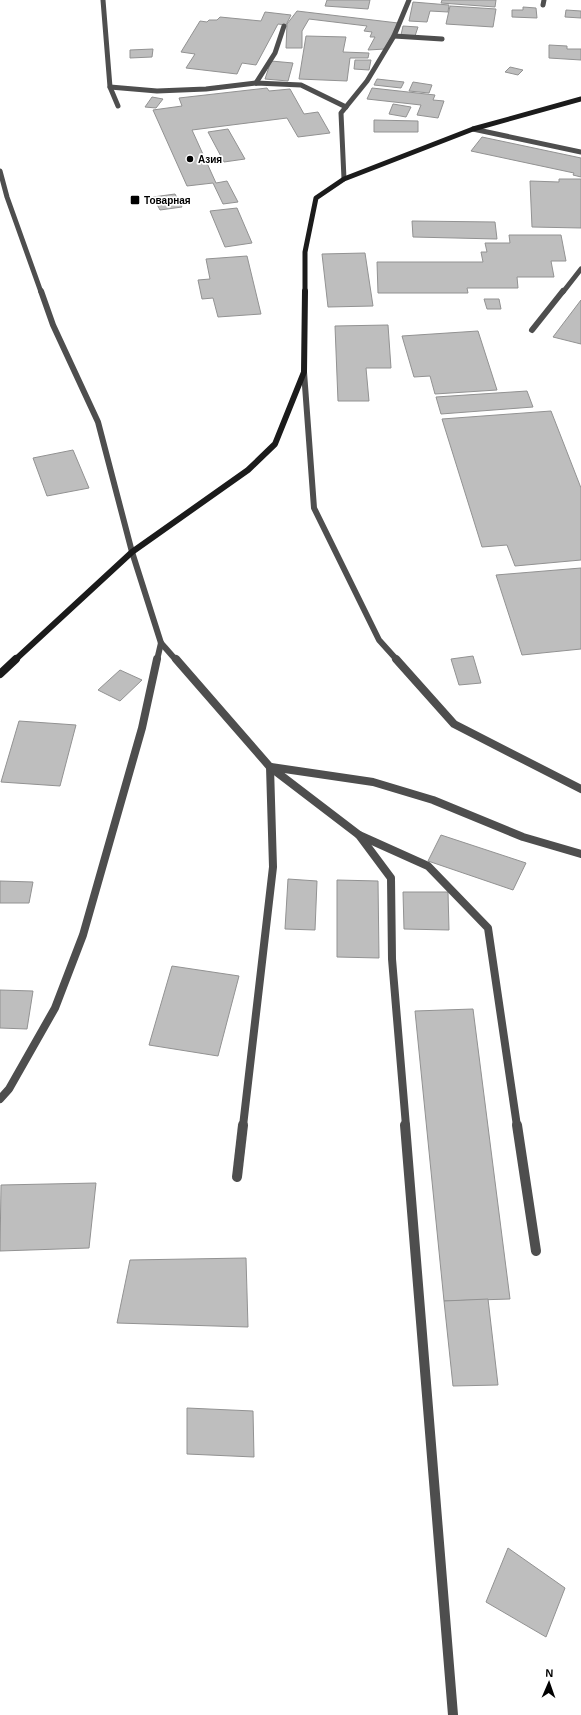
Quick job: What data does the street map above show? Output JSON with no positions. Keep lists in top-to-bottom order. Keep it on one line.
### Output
{"places":{"other":["Азия"],"transit":["Товарная"]},"north":"top"}
